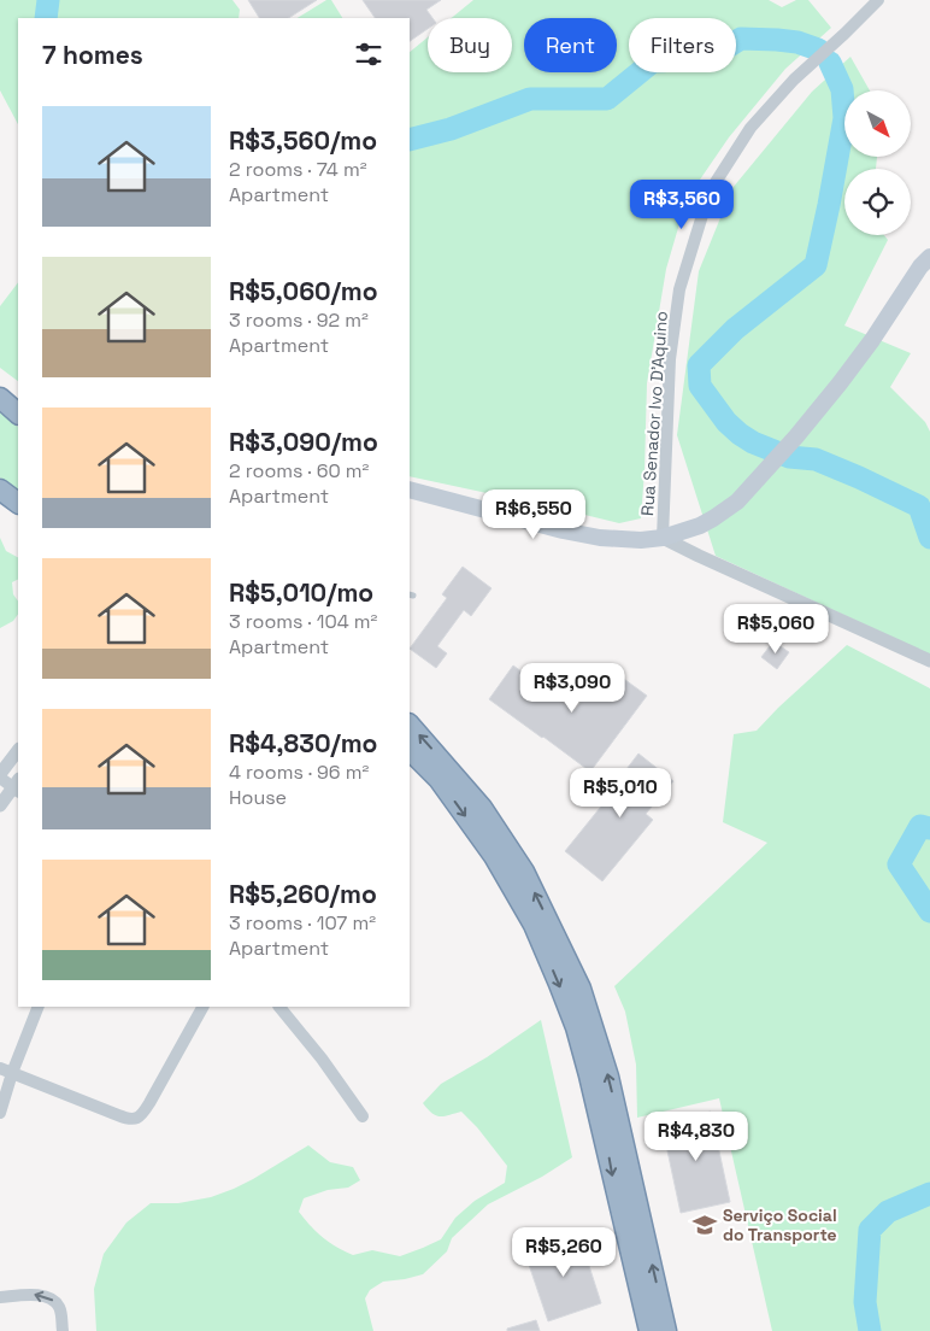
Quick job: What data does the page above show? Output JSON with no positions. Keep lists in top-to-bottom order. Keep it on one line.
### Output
{"streets":{"street":["Rua Senador Ivo D'Aquino"]},"places":{"school or university":["Serviço Social do Transporte"]},"north":"bottom right","page":{"chip":["Buy","Rent","Filters"],"heading":"7 homes","list":[{"name":"R$3,560/mo","note":"2 rooms · 74 m² · Apartment"},{"name":"R$5,060/mo","note":"3 rooms · 92 m² · Apartment"},{"name":"R$3,090/mo","note":"2 rooms · 60 m² · Apartment"},{"name":"R$5,010/mo","note":"3 rooms · 104 m² · Apartment"},{"name":"R$4,830/mo","note":"4 rooms · 96 m² · House"},{"name":"R$5,260/mo","note":"3 rooms · 107 m² · Apartment"}],"price":["R$3,560","R$6,550","R$5,060","R$3,090","R$5,010","R$4,830","R$5,260"]}}
